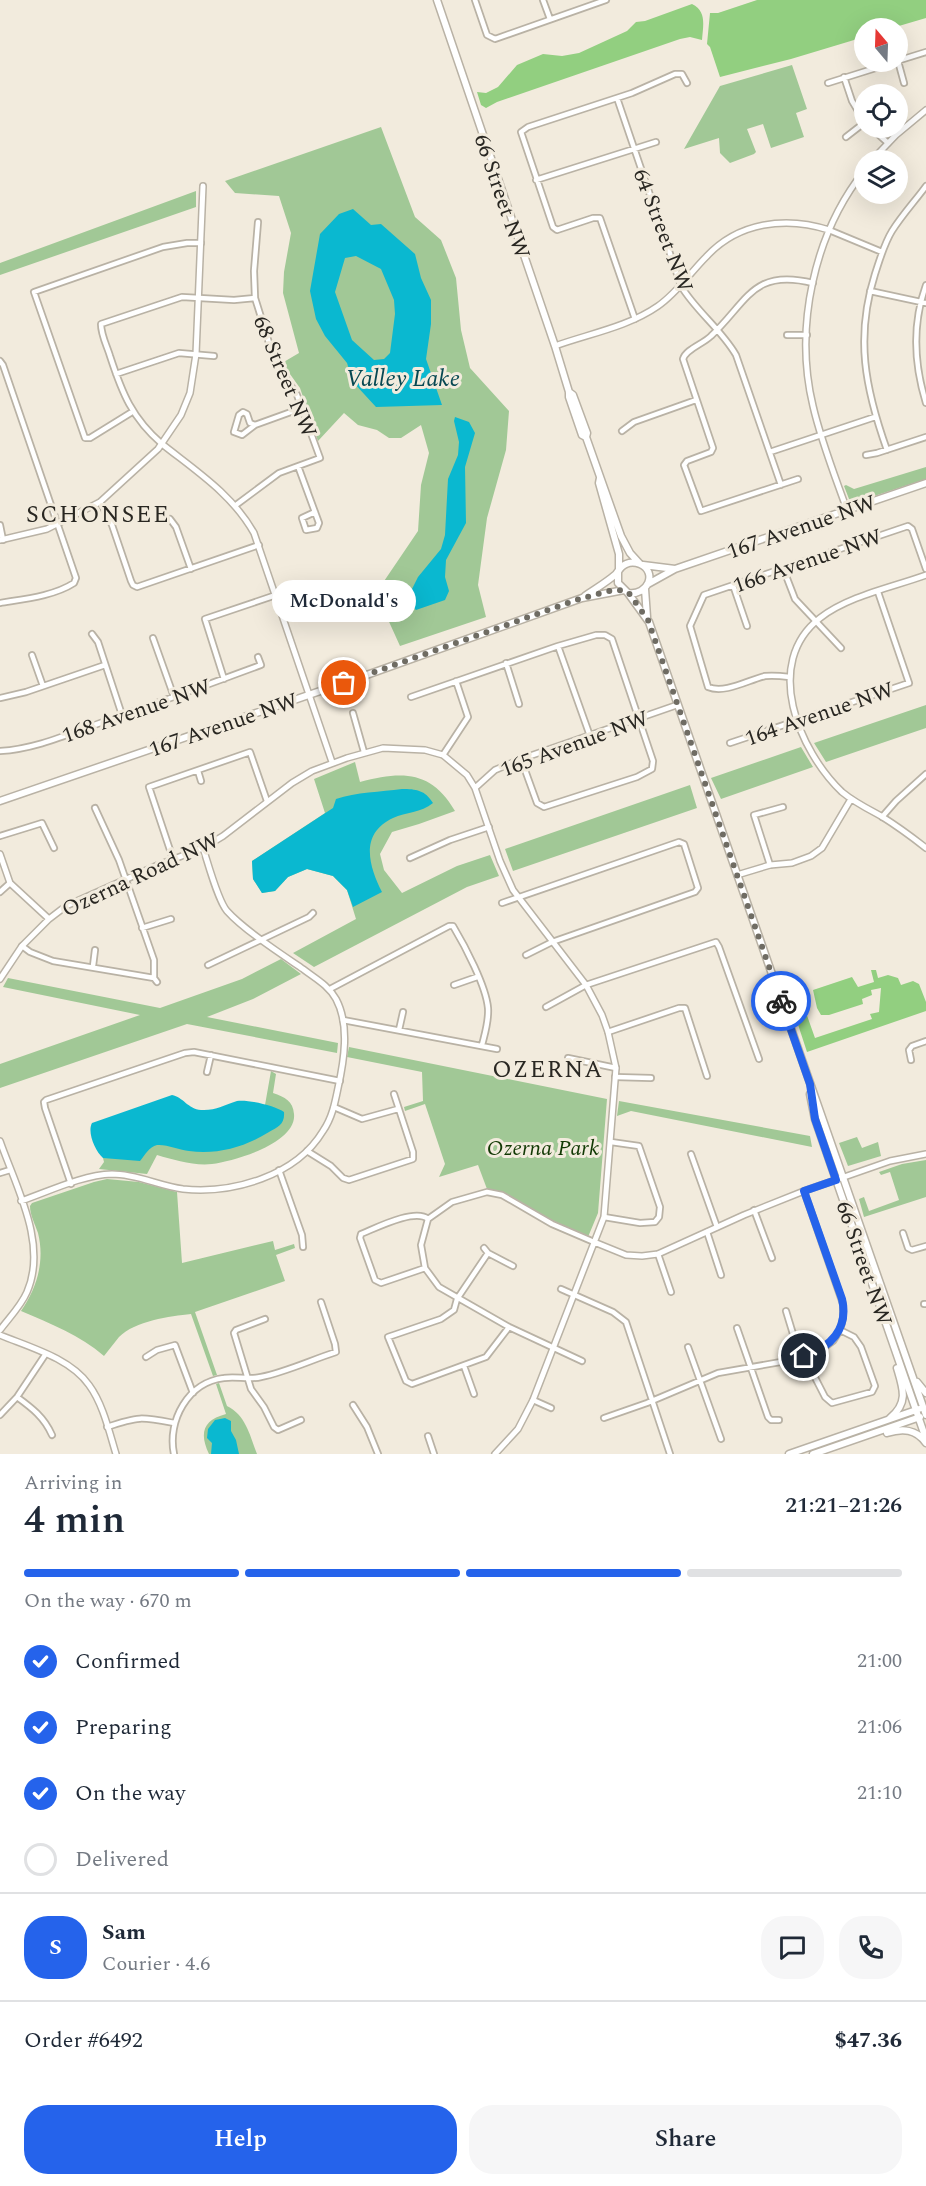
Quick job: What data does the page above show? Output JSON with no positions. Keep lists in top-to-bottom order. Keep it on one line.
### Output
{"streets":{"main road":["66 Street NW","167 Avenue NW"],"street":["64 Street NW","68 Street NW","166 Avenue NW","168 Avenue NW","164 Avenue NW","165 Avenue NW","Ozerna Road NW"]},"crossings":[["66 Street NW","167 Avenue NW"],["66 Street NW","165 Avenue NW"],["165 Avenue NW","Ozerna Road NW"]],"districts":["SCHONSEE","OZERNA"],"water":["Valley Lake"],"parks":["Ozerna Park"],"places":["McDonald's"],"north":"top","page":{"bubble":"McDonald's","heading":["4 min","Arriving in","21:21–21:26"],"panel":["Sam","Courier · 4.6","Order #6492","$47.36"],"bar":"On the way · 670 m","list":[["Confirmed","21:00"],["Preparing","21:06"],["On the way","21:10"],"Delivered"],"round":"S","buttons":["Help","Share"]}}
